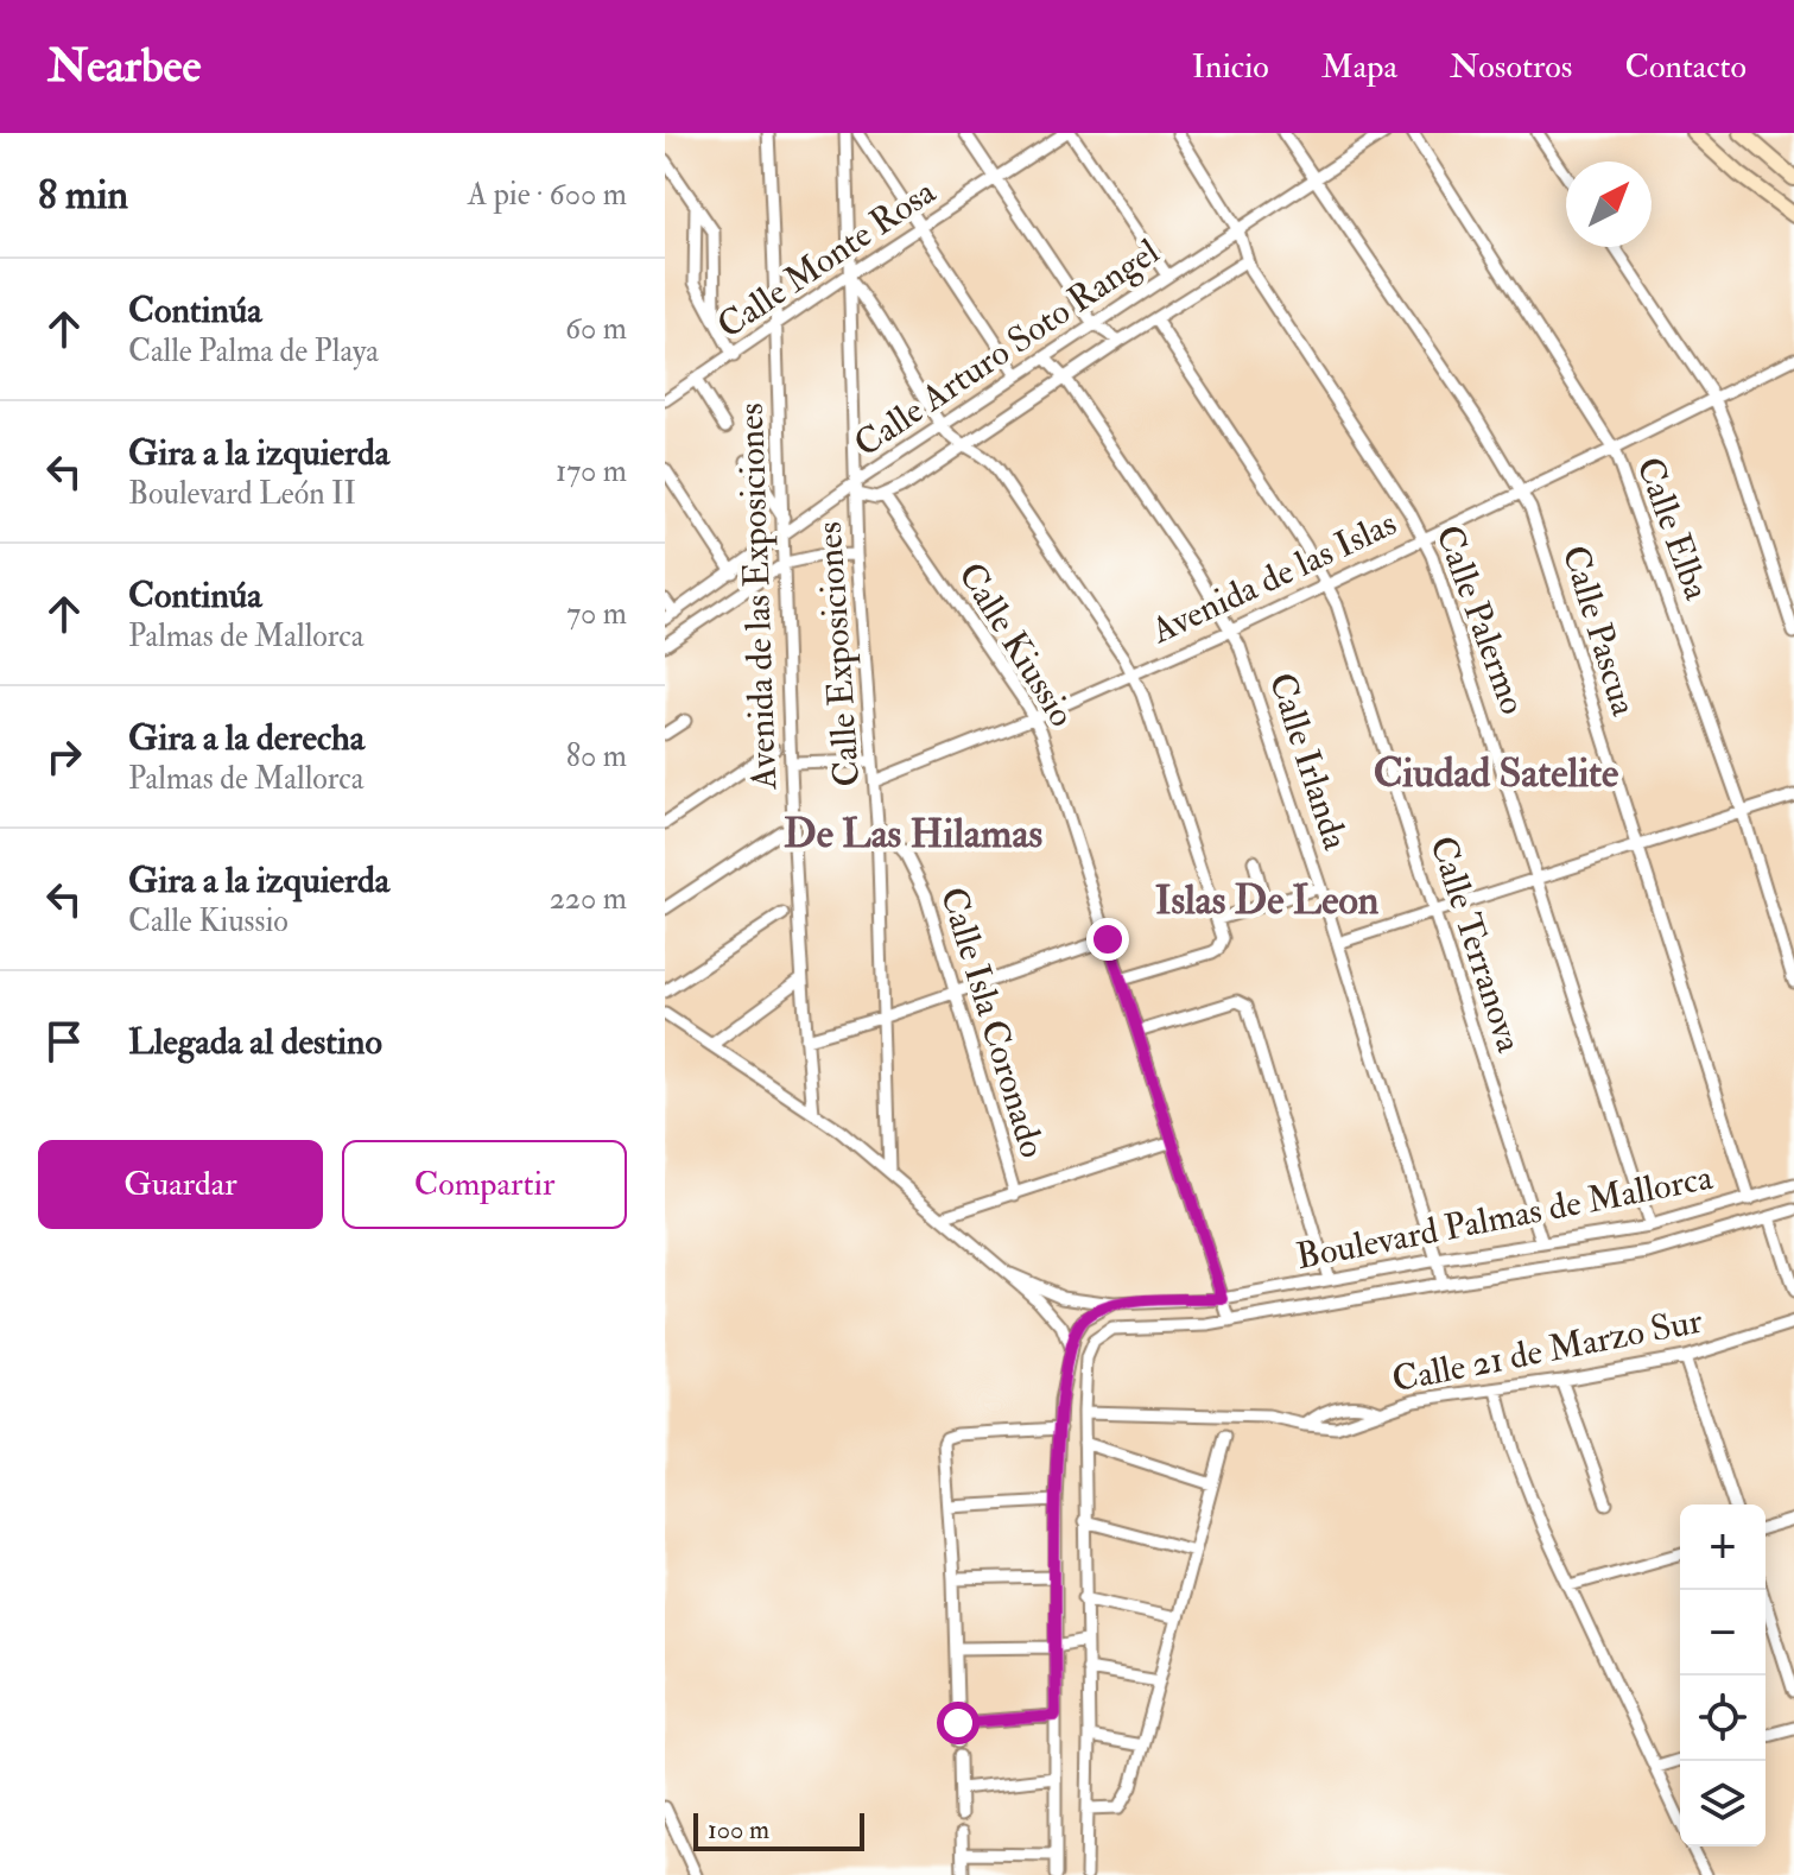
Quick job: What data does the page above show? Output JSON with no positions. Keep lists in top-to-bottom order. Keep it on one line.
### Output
{"streets":{"street":["Calle Monte Rosa","Calle Arturo Soto Rangel","Calle Elba","Avenida de las Islas","Avenida de las Exposiciones","Calle Palermo","Calle Pascua","Calle Kiussio","Calle Exposiciones","Calle Irlanda","Calle Terranova","Calle Isla Coronado","Boulevard Palmas de Mallorca","Calle 21 de Marzo Sur"]},"crossings":[["Calle Monte Rosa","Avenida de las Exposiciones"],["Calle Monte Rosa","Calle Exposiciones"],["Calle Arturo Soto Rangel","Avenida de las Exposiciones"],["Calle Arturo Soto Rangel","Calle Palermo"],["Calle Arturo Soto Rangel","Calle Pascua"],["Calle Arturo Soto Rangel","Calle Exposiciones"],["Calle Arturo Soto Rangel","Calle Irlanda"],["Calle Elba","Avenida de las Islas"],["Avenida de las Islas","Calle Palermo"],["Avenida de las Islas","Calle Pascua"],["Avenida de las Islas","Calle Kiussio"],["Avenida de las Islas","Calle Exposiciones"],["Avenida de las Islas","Calle Irlanda"],["Avenida de las Islas","Calle Terranova"],["Calle Palermo","Boulevard Palmas de Mallorca"],["Calle Pascua","Boulevard Palmas de Mallorca"],["Calle Kiussio","Boulevard Palmas de Mallorca"],["Calle Exposiciones","Calle Isla Coronado"],["Calle Irlanda","Boulevard Palmas de Mallorca"],["Calle Terranova","Boulevard Palmas de Mallorca"],["Boulevard Palmas de Mallorca","Calle 21 de Marzo Sur"]],"districts":["Ciudad Satelite","De Las Hilamas","Islas De Leon"],"scale_bar":"100 m","north":"top right","page":{"header":"Nearbee","nav":["Inicio","Mapa","Nosotros","Contacto"],"heading":["8 min","A pie · 600 m"],"list":[["Continúa","Calle Palma de Playa","60 m"],["Gira a la izquierda","Boulevard León II","170 m"],["Continúa","Palmas de Mallorca","70 m"],["Gira a la derecha","Palmas de Mallorca","80 m"],["Gira a la izquierda","Calle Kiussio","220 m"],"Llegada al destino"],"buttons":["Guardar","Compartir"],"map_buttons":["+","−"],"scale":"100 m"}}
